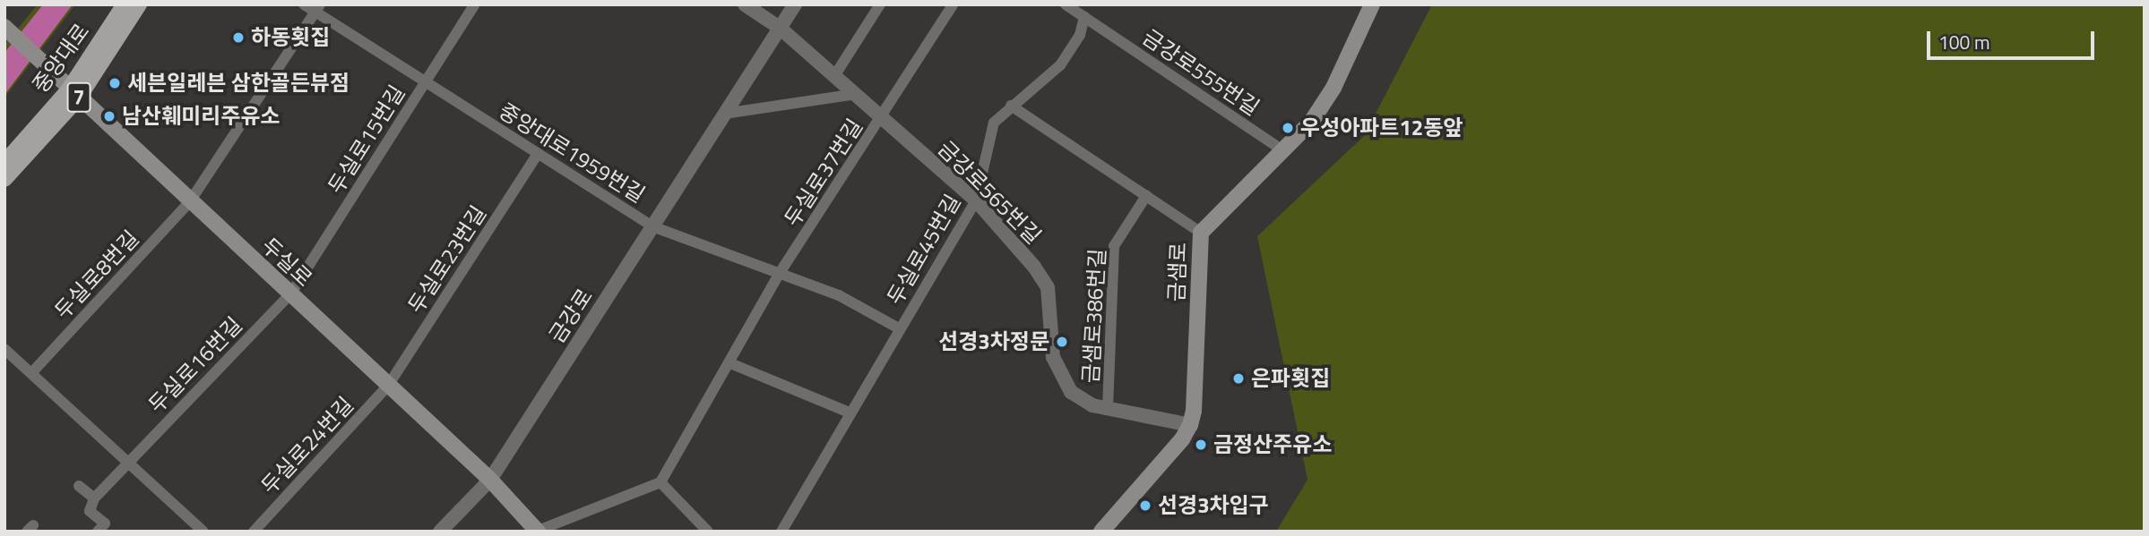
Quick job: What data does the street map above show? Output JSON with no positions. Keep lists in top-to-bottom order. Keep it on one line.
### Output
{"streets":{"main road":["중앙대로","7","두실로","금샘로"],"street":["금강로555번길","두실로15번길","중앙대로1959번길","두실로37번길","금강로565번길","두실로45번길","두실로23번길","두실로8번길","금강로","금샘로386번길","두실로16번길","두실로24번길"]},"crossings":[["중앙대로","두실로"],["금강로555번길","두실로45번길"],["금강로555번길","금샘로"],["두실로15번길","중앙대로1959번길"],["두실로15번길","두실로"],["두실로15번길","두실로16번길"],["중앙대로1959번길","두실로37번길"],["중앙대로1959번길","두실로45번길"],["중앙대로1959번길","두실로23번길"],["중앙대로1959번길","두실로8번길"],["중앙대로1959번길","금강로"],["두실로37번길","금강로565번길"],["금강로565번길","두실로45번길"],["금강로565번길","금샘로"],["금강로565번길","금강로"],["금강로565번길","금샘로386번길"],["두실로23번길","두실로"],["두실로23번길","두실로24번길"],["두실로","두실로8번길"],["두실로","금강로"],["두실로","두실로16번길"],["두실로","두실로24번길"]],"places":["하동횟집","세븐일레븐 삼한골든뷰점","남산훼미리주유소","우성아파트12동앞","선경3차정문","은파횟집","금정산주유소","선경3차입구"],"scale_bar":"100 m"}
